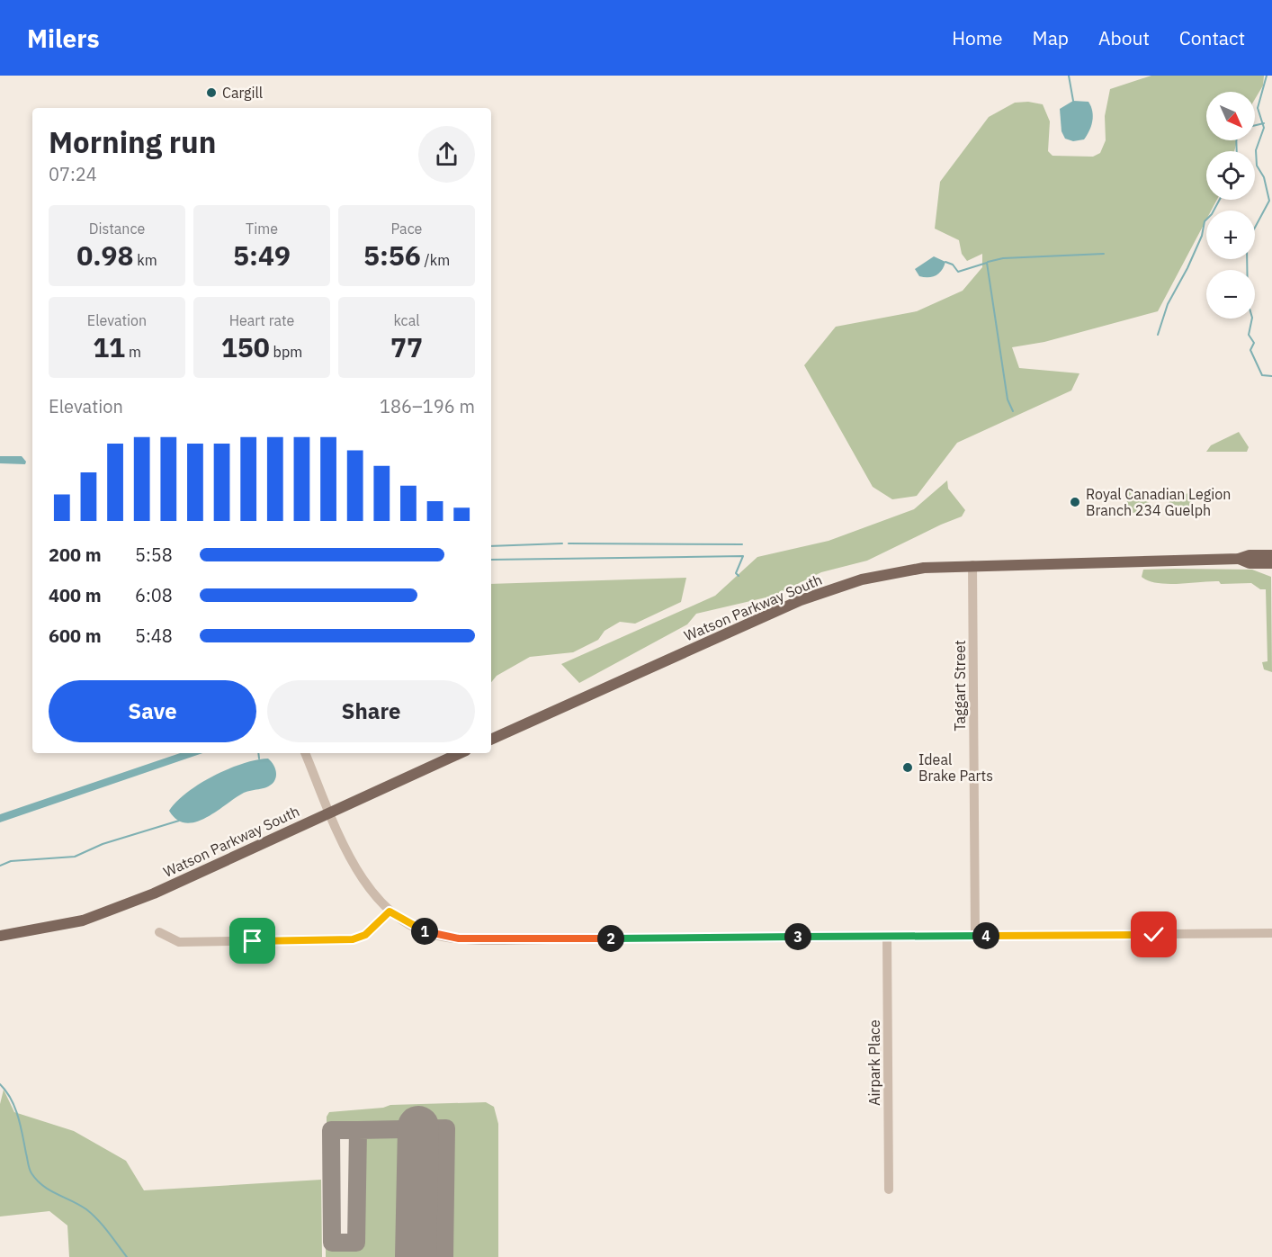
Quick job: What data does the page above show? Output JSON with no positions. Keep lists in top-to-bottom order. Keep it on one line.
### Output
{"streets":{"main road":["Watson Parkway South"],"street":["Taggart Street","Airpark Place"]},"crossings":[["Watson Parkway South","Taggart Street"]],"places":["Cargill","Royal Canadian Legion Branch 234 Guelph","Ideal Brake Parts"],"north":"bottom right","page":{"header":"Milers","nav":["Home","Map","About","Contact"],"map_buttons":["+","−"],"heading":["Morning run","07:24"],"stats":[["Distance","0.98 km"],["Time","5:49"],["Pace","5:56 /km"],["Elevation","11 m"],["Heart rate","150 bpm"],["kcal","77"]],"chart":["Elevation","186–196 m"],"list":[{"name":"200 m","note":"5:58"},{"name":"400 m","note":"6:08"},{"name":"600 m","note":"5:48"}],"buttons":["Save","Share"],"pins":["1","4","3","2"]}}
